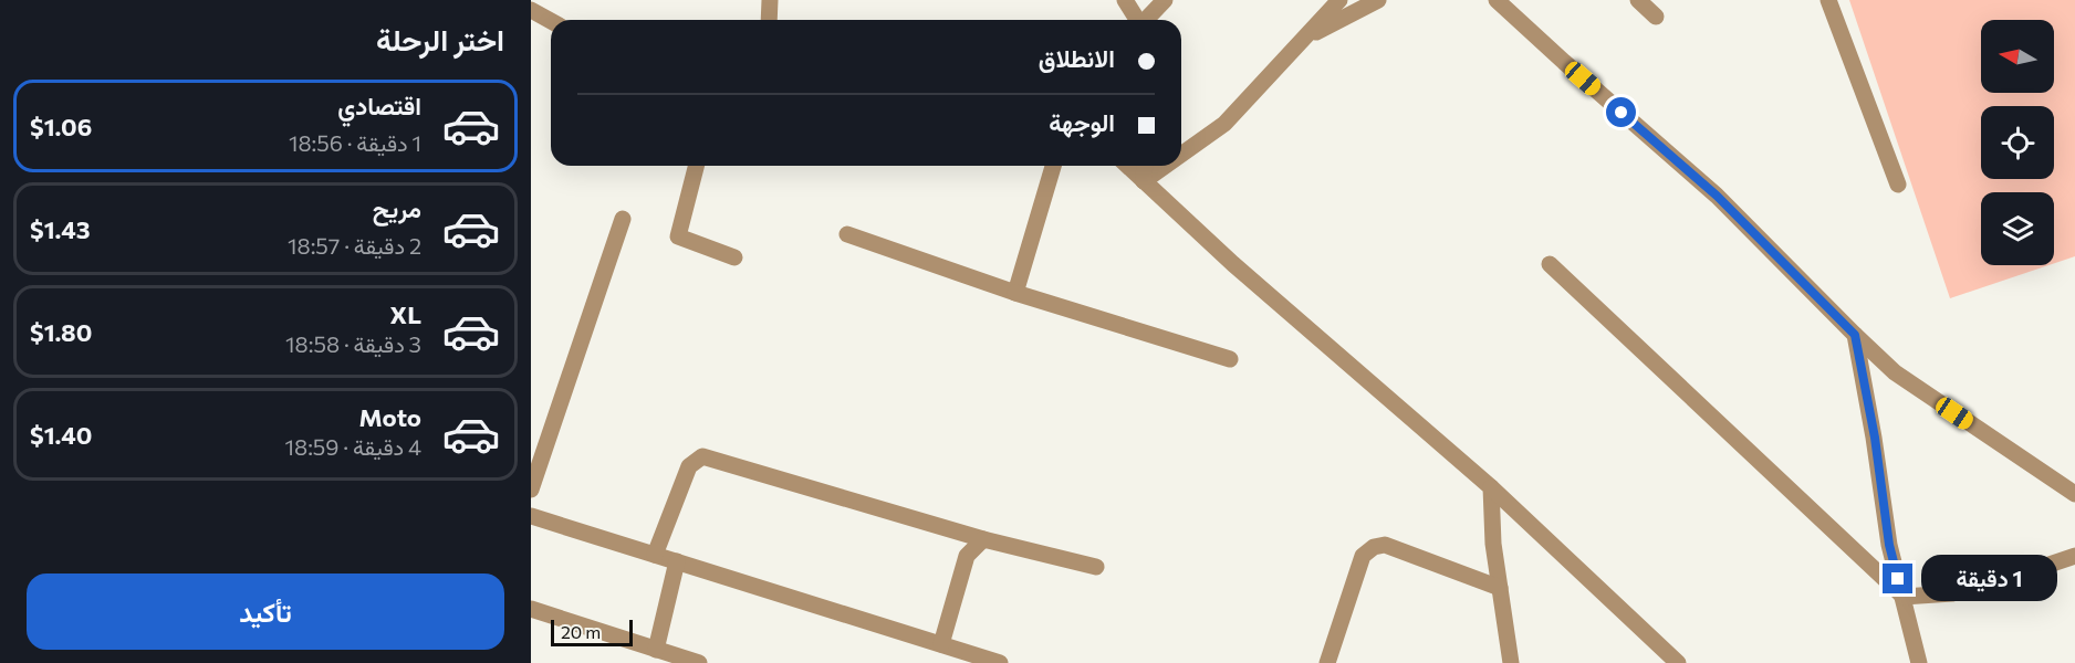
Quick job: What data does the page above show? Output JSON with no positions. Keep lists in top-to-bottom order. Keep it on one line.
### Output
{"scale_bar":"20 m","north":"left","page":{"heading":"اختر الرحلة","banner":["الانطلاق","الوجهة"],"list":[{"name":"اقتصادي","note":"1 دقيقة · 18:56","value":"$1.06"},{"name":"مريح","note":"2 دقيقة · 18:57","value":"$1.43"},{"name":"XL","note":"3 دقيقة · 18:58","value":"$1.80"},{"name":"Moto","note":"4 دقيقة · 18:59","value":"$1.40"}],"bubble":"1 دقيقة","buttons":"تأكيد","scale":"20 m"}}
